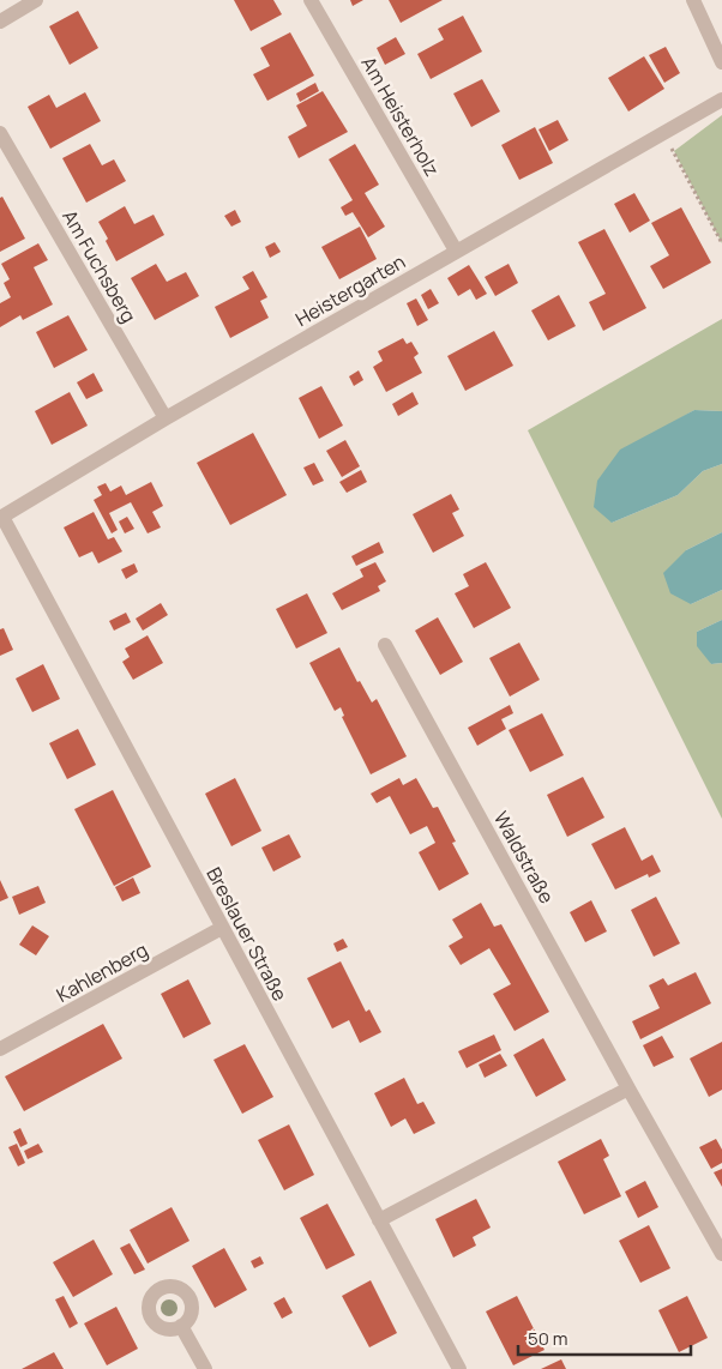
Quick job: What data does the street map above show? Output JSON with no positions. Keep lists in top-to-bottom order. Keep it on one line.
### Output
{"streets":{"street":["Am Heisterholz","Am Fuchsberg","Heistergarten","Waldstraße","Breslauer Straße","Kahlenberg"]},"crossings":[["Am Heisterholz","Heistergarten"],["Am Fuchsberg","Heistergarten"],["Heistergarten","Breslauer Straße"],["Breslauer Straße","Kahlenberg"]],"scale_bar":"50 m"}
